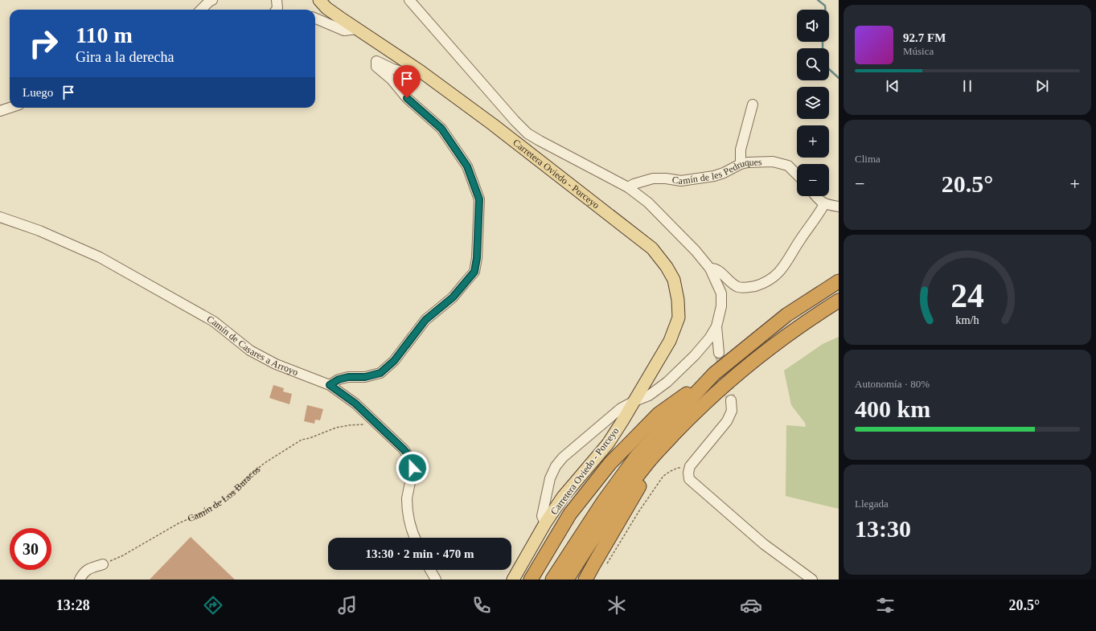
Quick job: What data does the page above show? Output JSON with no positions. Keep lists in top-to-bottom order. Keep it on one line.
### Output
{"streets":{"main road":["Carretera Oviedo - Porceyo"],"street":["Camín de les Pedruques","Camín de Casares a Arroyo"],"path":["Camín de Los Buracos"]},"crossings":[["Camín de Casares a Arroyo","Camín de Los Buracos"]],"page":{"map_buttons":["+","−"],"turn":["110 m","Gira a la derecha"],"song":["92.7 FM","Música"],"then":"Luego","tile":["Clima",["Autonomía · 80%","400 km"],["Llegada","13:30"]],"heat":["−","20.5°","+"],"limit":"30","trip":"13:30 · 2 min · 470 m","tabs":["13:28","20.5°"],"gauge":["24","km/h"]}}
